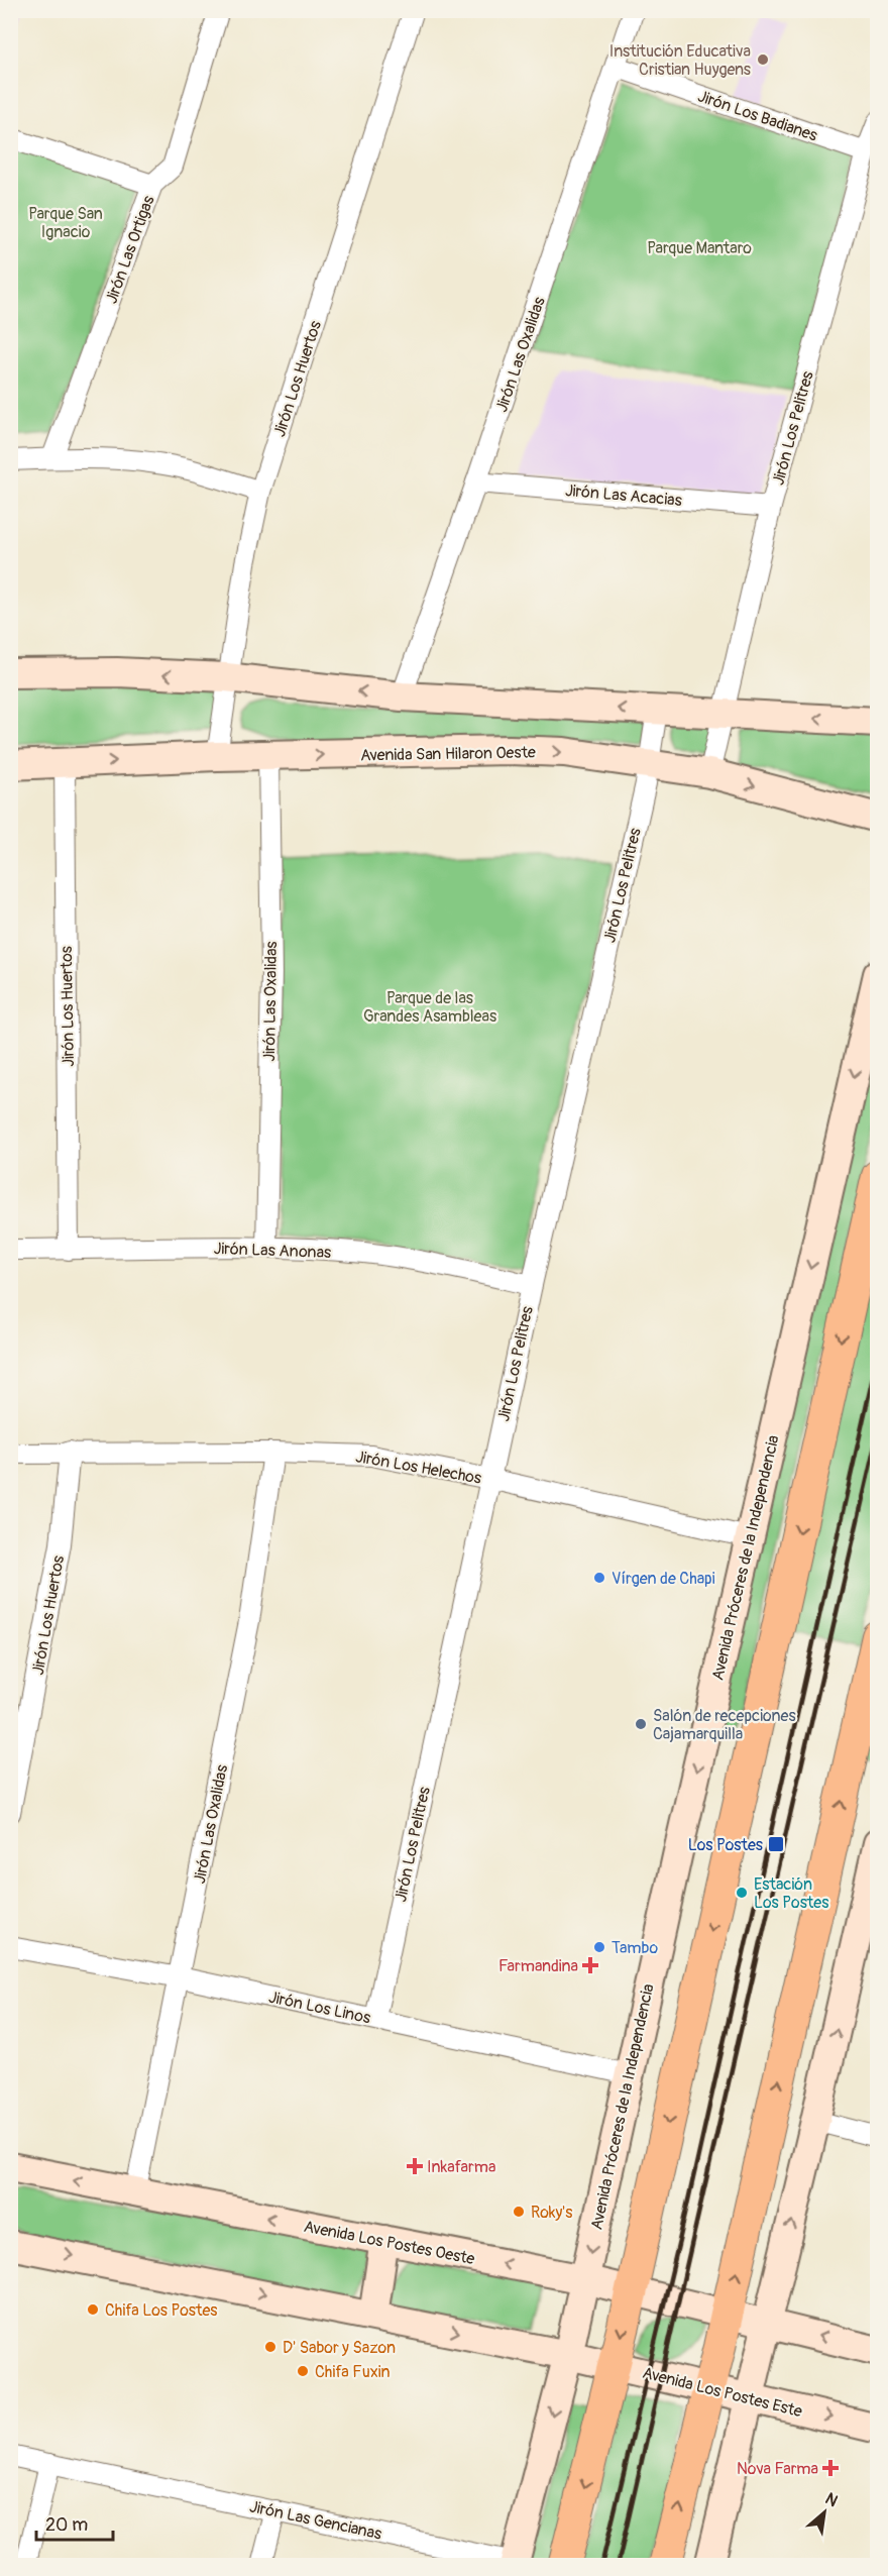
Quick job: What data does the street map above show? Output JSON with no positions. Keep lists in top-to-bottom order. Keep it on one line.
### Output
{"streets":{"main road":["Avenida San Hilaron Oeste","Avenida Próceres de la Independencia","Avenida Los Postes Oeste","Avenida Los Postes Este"],"street":["Jirón Los Badianes","Jirón Las Ortigas","Jirón Las Oxalidas","Jirón Los Huertos","Jirón Los Pelitres","Jirón Las Acacias","Jirón Las Anonas","Jirón Los Helechos","Jirón Los Linos","Jirón Las Gencianas"]},"crossings":[["Jirón Los Badianes","Jirón Las Oxalidas"],["Jirón Los Badianes","Jirón Los Pelitres"],["Jirón Las Oxalidas","Jirón Las Acacias"],["Jirón Las Oxalidas","Avenida San Hilaron Oeste"],["Jirón Las Oxalidas","Jirón Las Anonas"],["Jirón Las Oxalidas","Jirón Los Helechos"],["Jirón Las Oxalidas","Jirón Los Linos"],["Jirón Las Oxalidas","Avenida Los Postes Oeste"],["Jirón Los Huertos","Avenida San Hilaron Oeste"],["Jirón Los Huertos","Jirón Las Anonas"],["Jirón Los Huertos","Jirón Los Helechos"],["Jirón Los Pelitres","Jirón Las Acacias"],["Jirón Los Pelitres","Avenida San Hilaron Oeste"],["Jirón Los Pelitres","Jirón Las Anonas"],["Jirón Los Pelitres","Jirón Los Helechos"],["Jirón Los Pelitres","Jirón Los Linos"],["Jirón Los Helechos","Avenida Próceres de la Independencia"],["Avenida Próceres de la Independencia","Jirón Los Linos"],["Avenida Próceres de la Independencia","Avenida Los Postes Oeste"],["Avenida Próceres de la Independencia","Avenida Los Postes Este"],["Avenida Próceres de la Independencia","Jirón Las Gencianas"]],"parks":["Parque San Ignacio","Parque Mantaro","Parque de las Grandes Asambleas"],"places":{"other":["Institución Educativa Cristian Huygens","Vírgen de Chapi","Salón de recepciones Cajamarquilla","Estación Los Postes","Tambo","Roky's","Chifa Los Postes","D' Sabor y Sazon","Chifa Fuxin"],"transit":["Los Postes"],"health":["Farmandina","Inkafarma","Nova Farma"]},"scale_bar":"20 m","north":"top right"}
